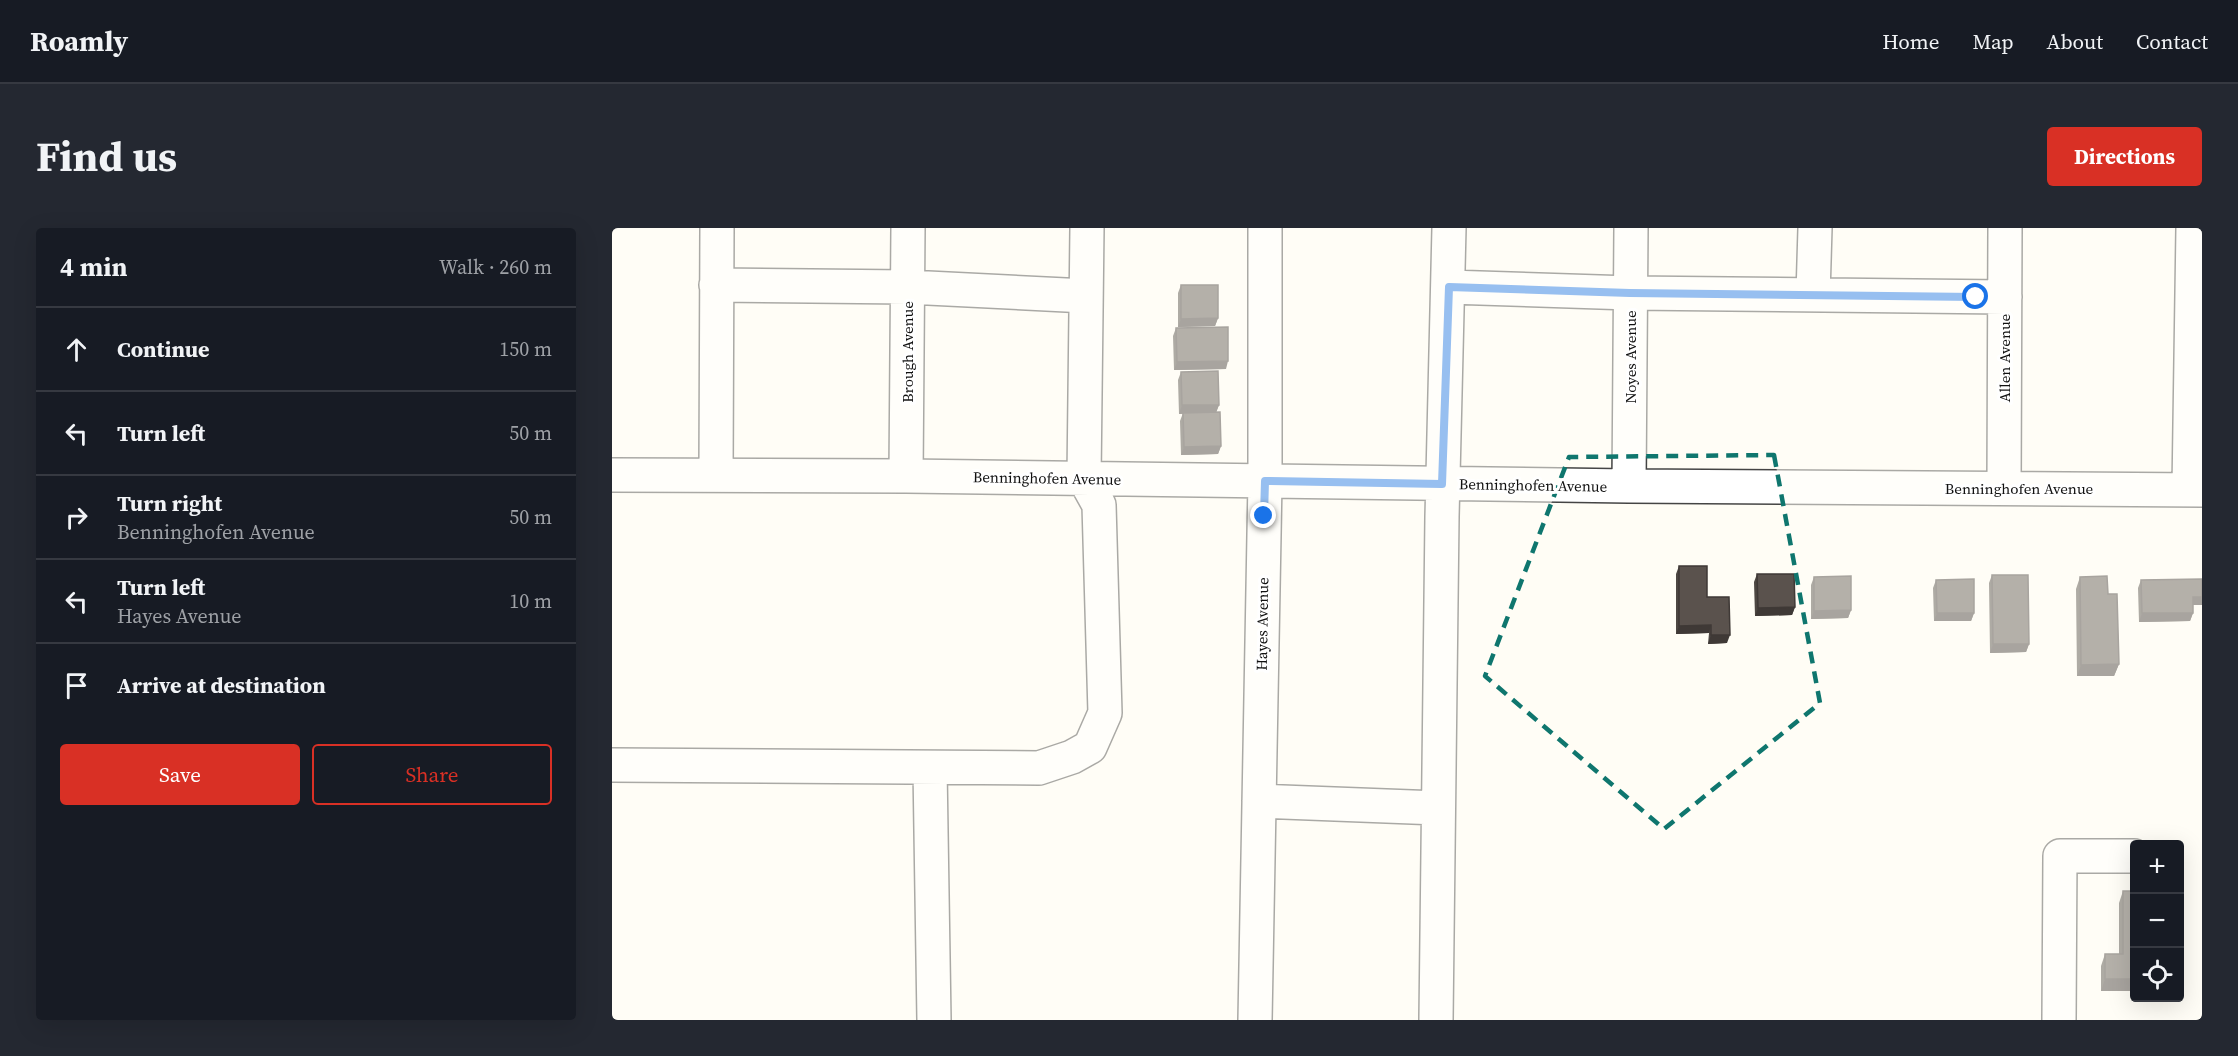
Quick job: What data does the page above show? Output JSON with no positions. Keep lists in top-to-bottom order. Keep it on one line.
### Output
{"streets":{"street":["Brough Avenue","Noyes Avenue","Allen Avenue","Benninghofen Avenue","Hayes Avenue"]},"crossings":[["Brough Avenue","Benninghofen Avenue"],["Noyes Avenue","Benninghofen Avenue"],["Allen Avenue","Benninghofen Avenue"],["Benninghofen Avenue","Hayes Avenue"]],"page":{"header":"Roamly","nav":["Home","Map","About","Contact"],"title":"Find us","buttons":["Directions",["Save","Share"]],"heading":["4 min","Walk · 260 m"],"list":[["Continue","150 m"],["Turn left","50 m"],["Turn right","Benninghofen Avenue","50 m"],["Turn left","Hayes Avenue","10 m"],"Arrive at destination"],"map_buttons":["+","−"]}}
